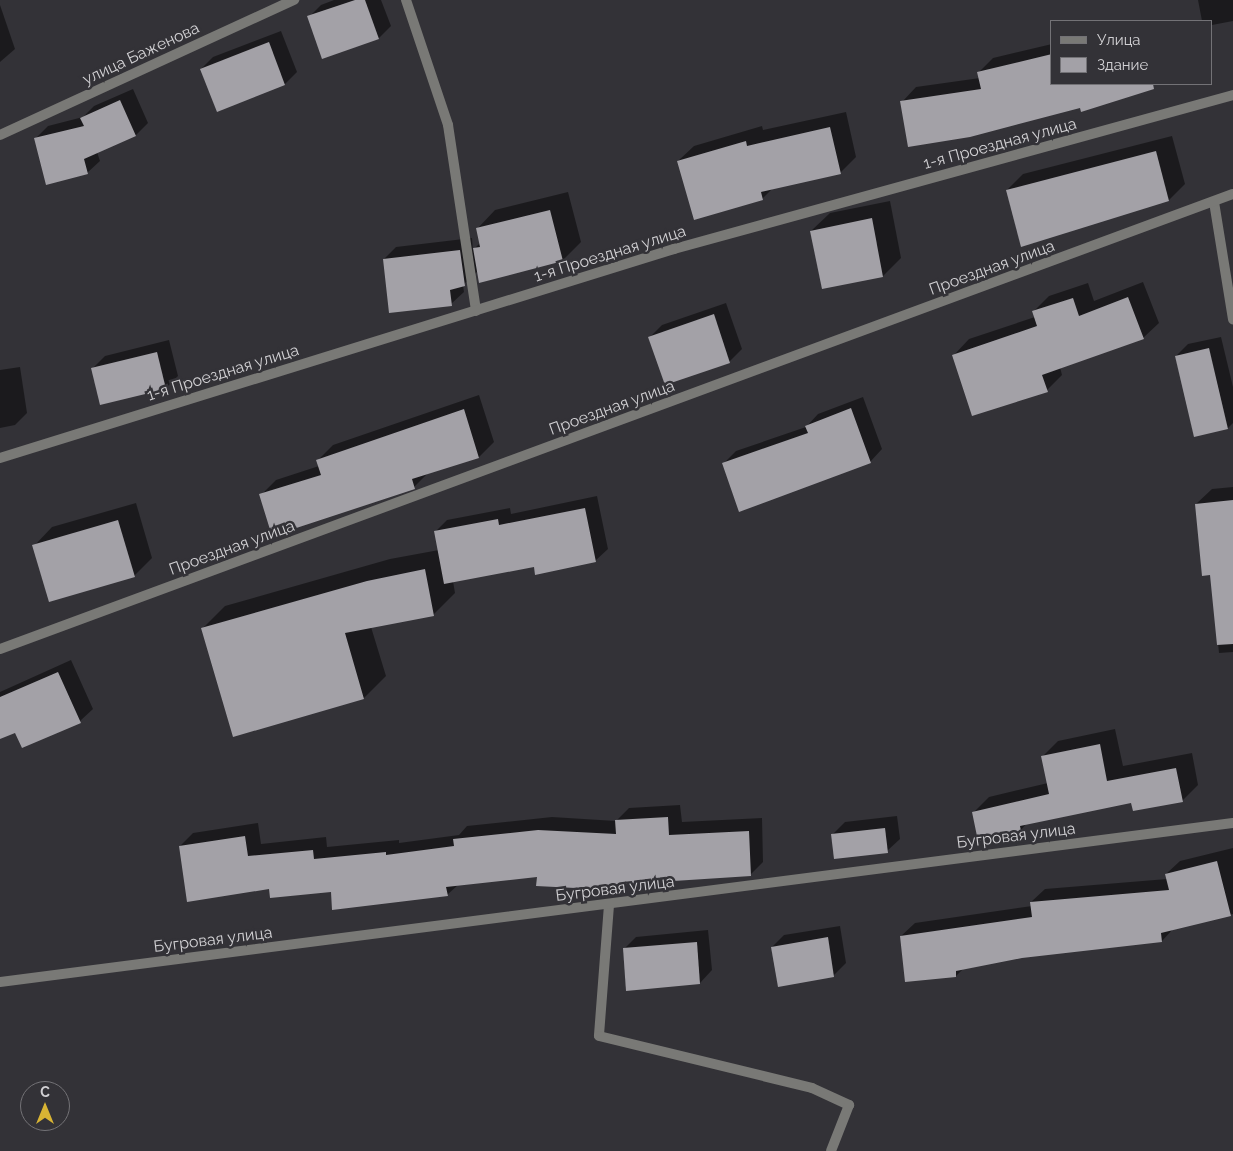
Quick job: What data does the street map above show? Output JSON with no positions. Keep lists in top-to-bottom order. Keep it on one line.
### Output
{"streets":{"street":["улица Баженова","1-я Проездная улица","Проездная улица","Бугровая улица"]},"legend":["Улица","Здание"],"north":"top"}
